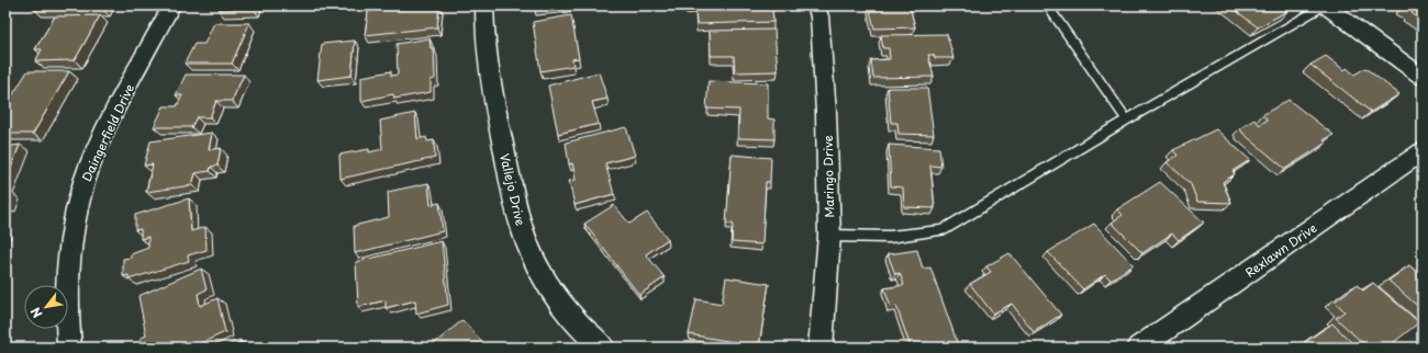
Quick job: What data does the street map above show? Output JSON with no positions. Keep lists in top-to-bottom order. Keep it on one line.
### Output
{"streets":{"street":["Daingerfield Drive","Maringo Drive","Vallejo Drive","Rexlawn Drive"]},"north":"bottom left"}
